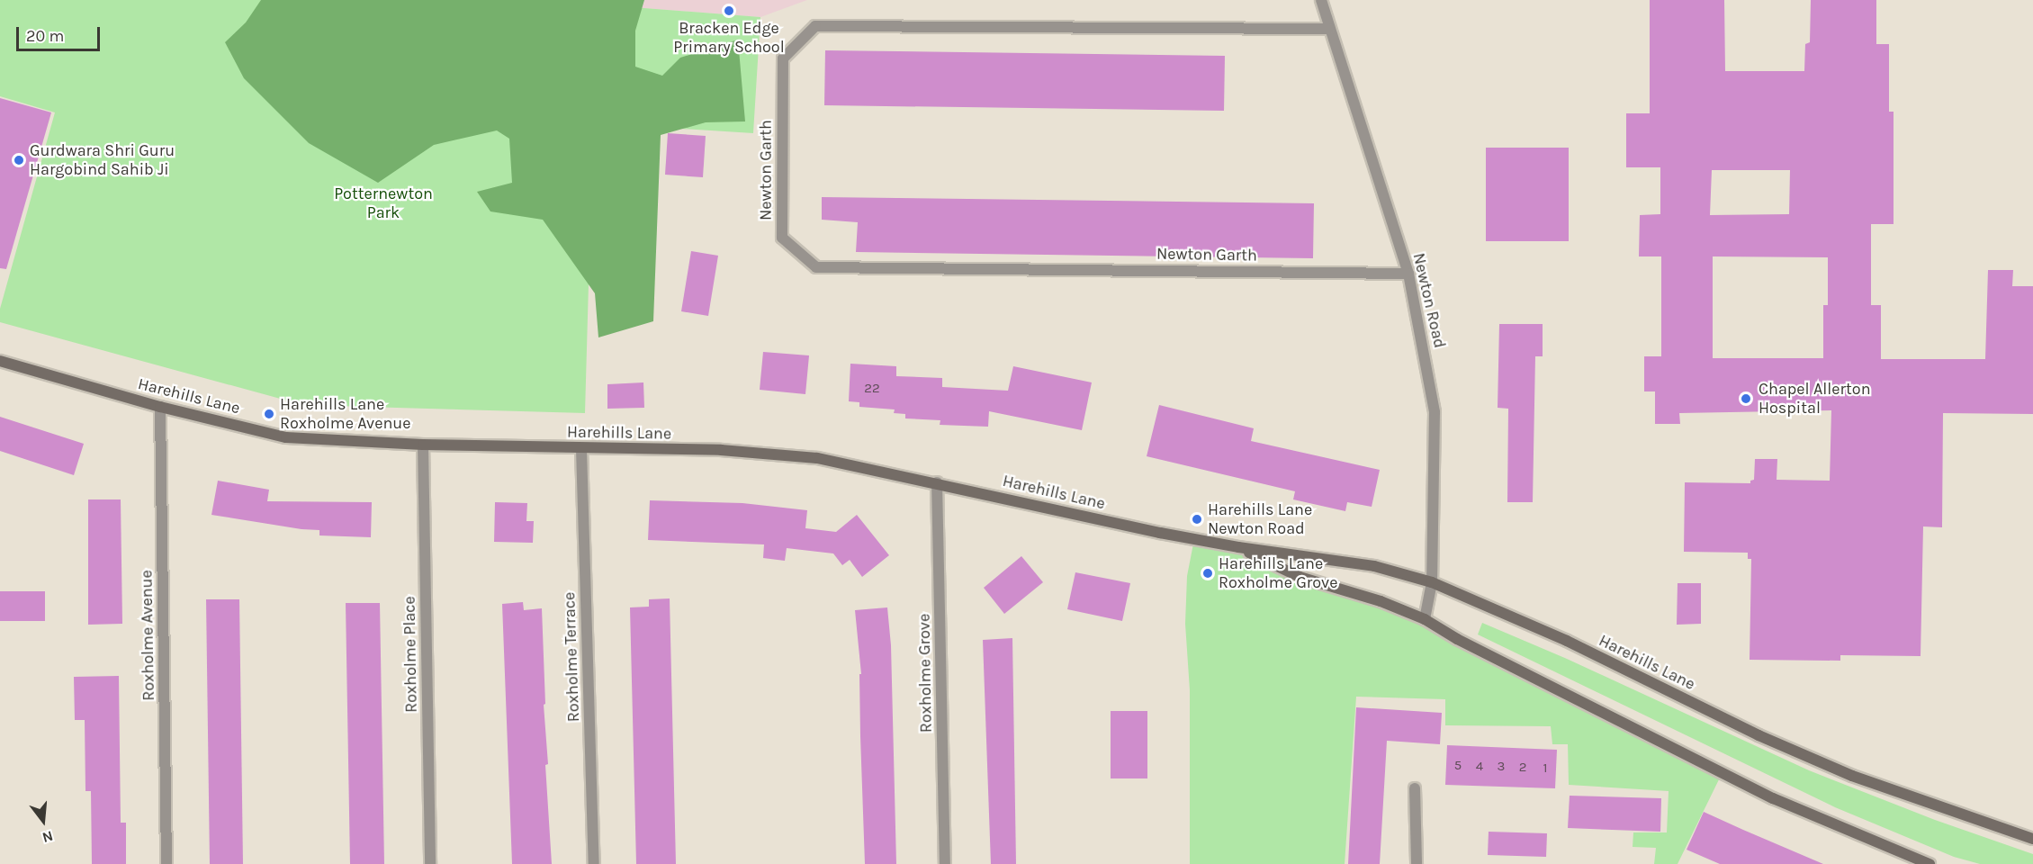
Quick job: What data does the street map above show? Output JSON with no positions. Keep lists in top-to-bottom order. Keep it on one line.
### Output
{"streets":{"main road":["Harehills Lane"],"street":["Newton Garth","Newton Road","Roxholme Avenue","Roxholme Place","Roxholme Terrace","Roxholme Grove"]},"crossings":[["Newton Garth","Newton Road"],["Newton Road","Harehills Lane"],["Harehills Lane","Roxholme Avenue"],["Harehills Lane","Roxholme Place"],["Harehills Lane","Roxholme Terrace"],["Harehills Lane","Roxholme Grove"]],"parks":["Potternewton Park"],"places":["Bracken Edge Primary School","Gurdwara Shri Guru Hargobind Sahib Ji","Chapel Allerton Hospital","Harehills Lane Roxholme Avenue","Harehills Lane Newton Road","Harehills Lane Roxholme Grove"],"house_numbers":["22","5","4","3","2","1"],"scale_bar":"20 m","north":"bottom"}
